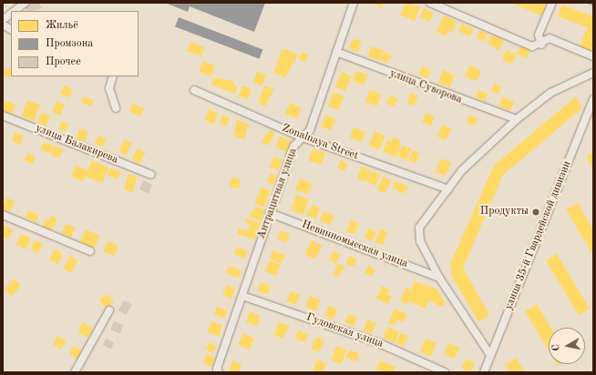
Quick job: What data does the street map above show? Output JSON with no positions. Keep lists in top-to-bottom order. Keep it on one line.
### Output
{"streets":{"street":["улица Суворова","Zonalnaya Street","улица Балакирева","Антрацитная улица","улица 35-й Гвардейской дивизии","Невинномысская улица","Гудовская улица"]},"crossings":[["улица Суворова","Антрацитная улица"],["Zonalnaya Street","Антрацитная улица"],["Антрацитная улица","Невинномысская улица"],["Антрацитная улица","Гудовская улица"]],"places":["Продукты"],"legend":["Жильё","Промзона","Прочее"],"north":"left"}
